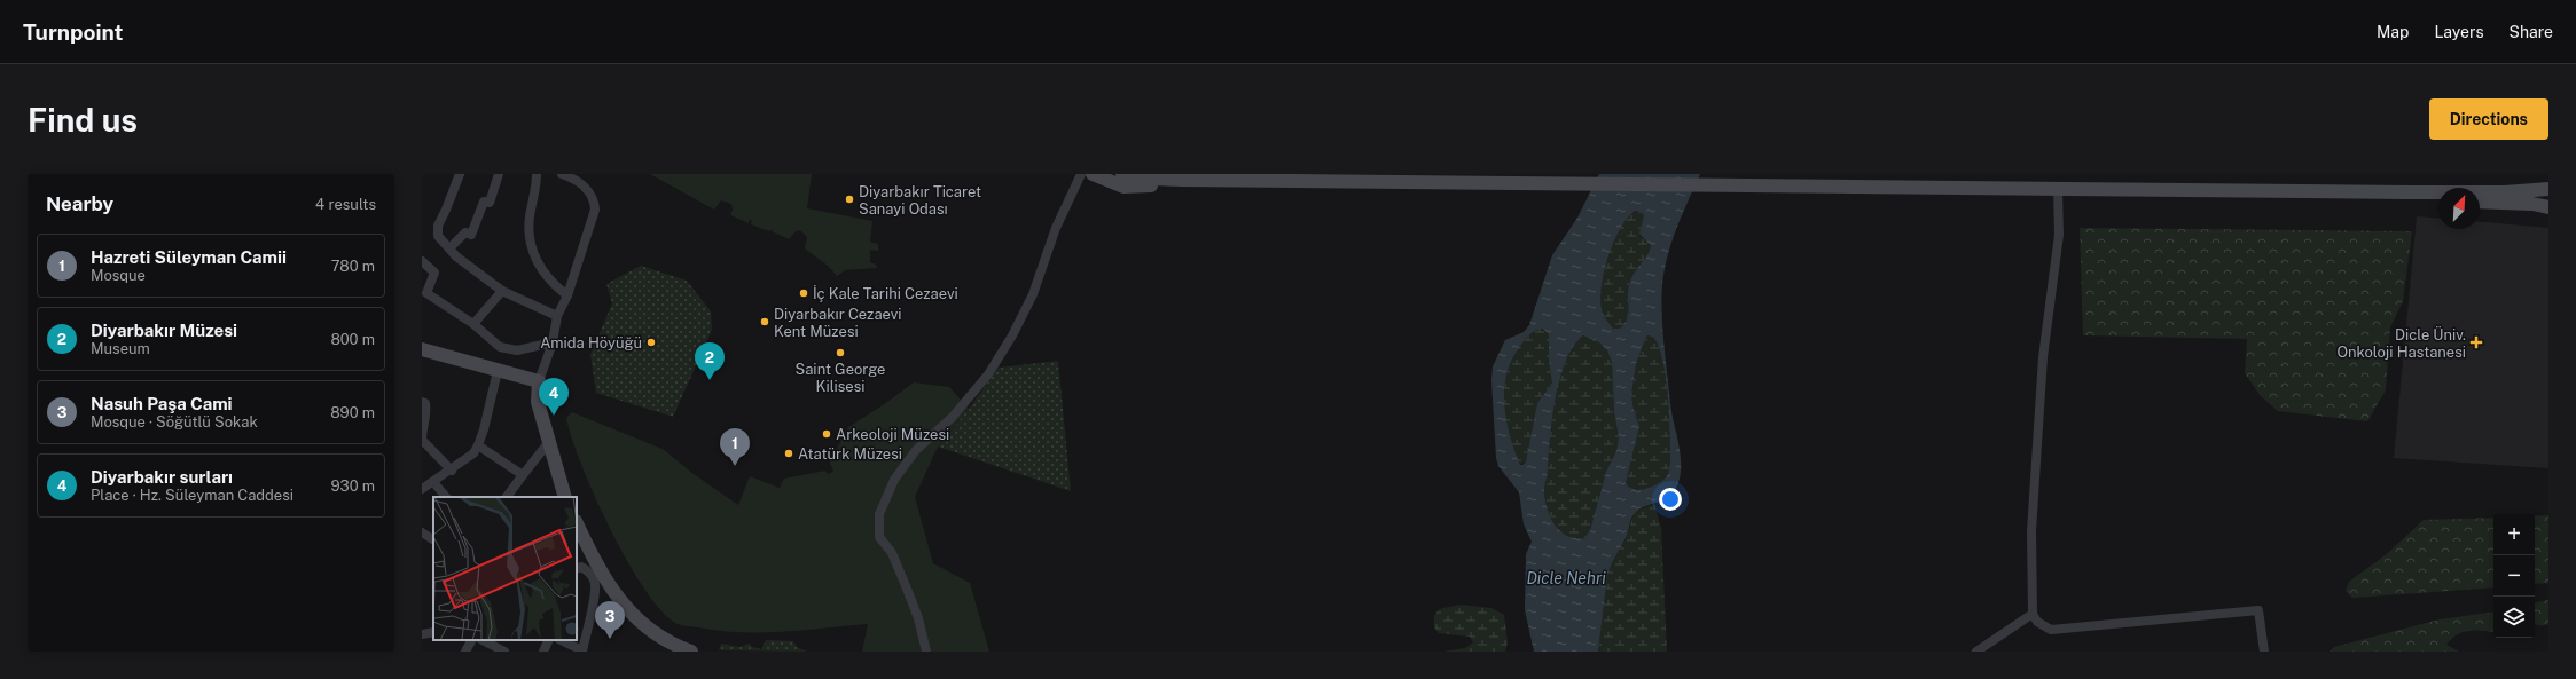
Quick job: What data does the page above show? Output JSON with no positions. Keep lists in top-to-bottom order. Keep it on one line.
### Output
{"water":["Dicle Nehri"],"places":{"other":["Diyarbakır Ticaret Sanayi Odası","İç Kale Tarihi Cezaevi","Diyarbakır Cezaevi Kent Müzesi","Amida Höyüğü","Saint George Kilisesi","Arkeoloji Müzesi","Atatürk Müzesi"],"health":["Dicle Üniv. Onkoloji Hastanesi"]},"north":"top right","page":{"header":"Turnpoint","nav":["Map","Layers","Share"],"buttons":"Directions","title":"Find us","heading":["Nearby","4 results"],"list":[{"mark":"1","name":"Hazreti Süleyman Camii","note":"Mosque","value":"780 m"},{"mark":"2","name":"Diyarbakır Müzesi","note":"Museum","value":"800 m"},{"mark":"3","name":"Nasuh Paşa Cami","note":"Mosque · Söğütlü Sokak","value":"890 m"},{"mark":"4","name":"Diyarbakır surları","note":"Place · Hz. Süleyman Caddesi","value":"930 m"}],"pins":["2","4","1","3"],"map_buttons":["+","−"]}}
